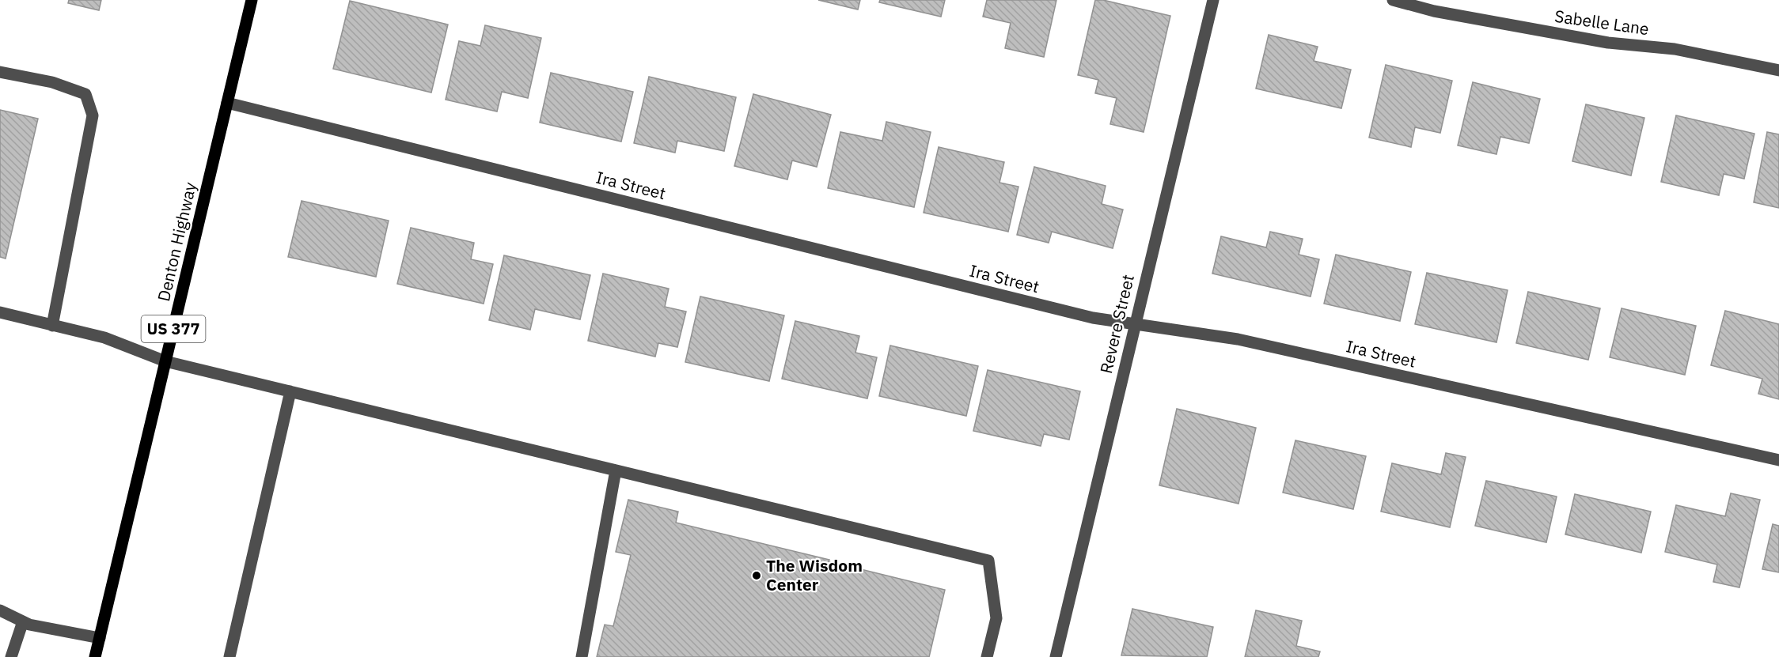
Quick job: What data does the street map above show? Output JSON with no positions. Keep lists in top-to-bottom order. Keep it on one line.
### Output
{"streets":{"main road":["Denton Highway","US 377"],"street":["Sabelle Lane","Ira Street","Revere Street"]},"crossings":[["Ira Street","Denton Highway"],["Ira Street","Revere Street"]],"places":["The Wisdom Center"]}
